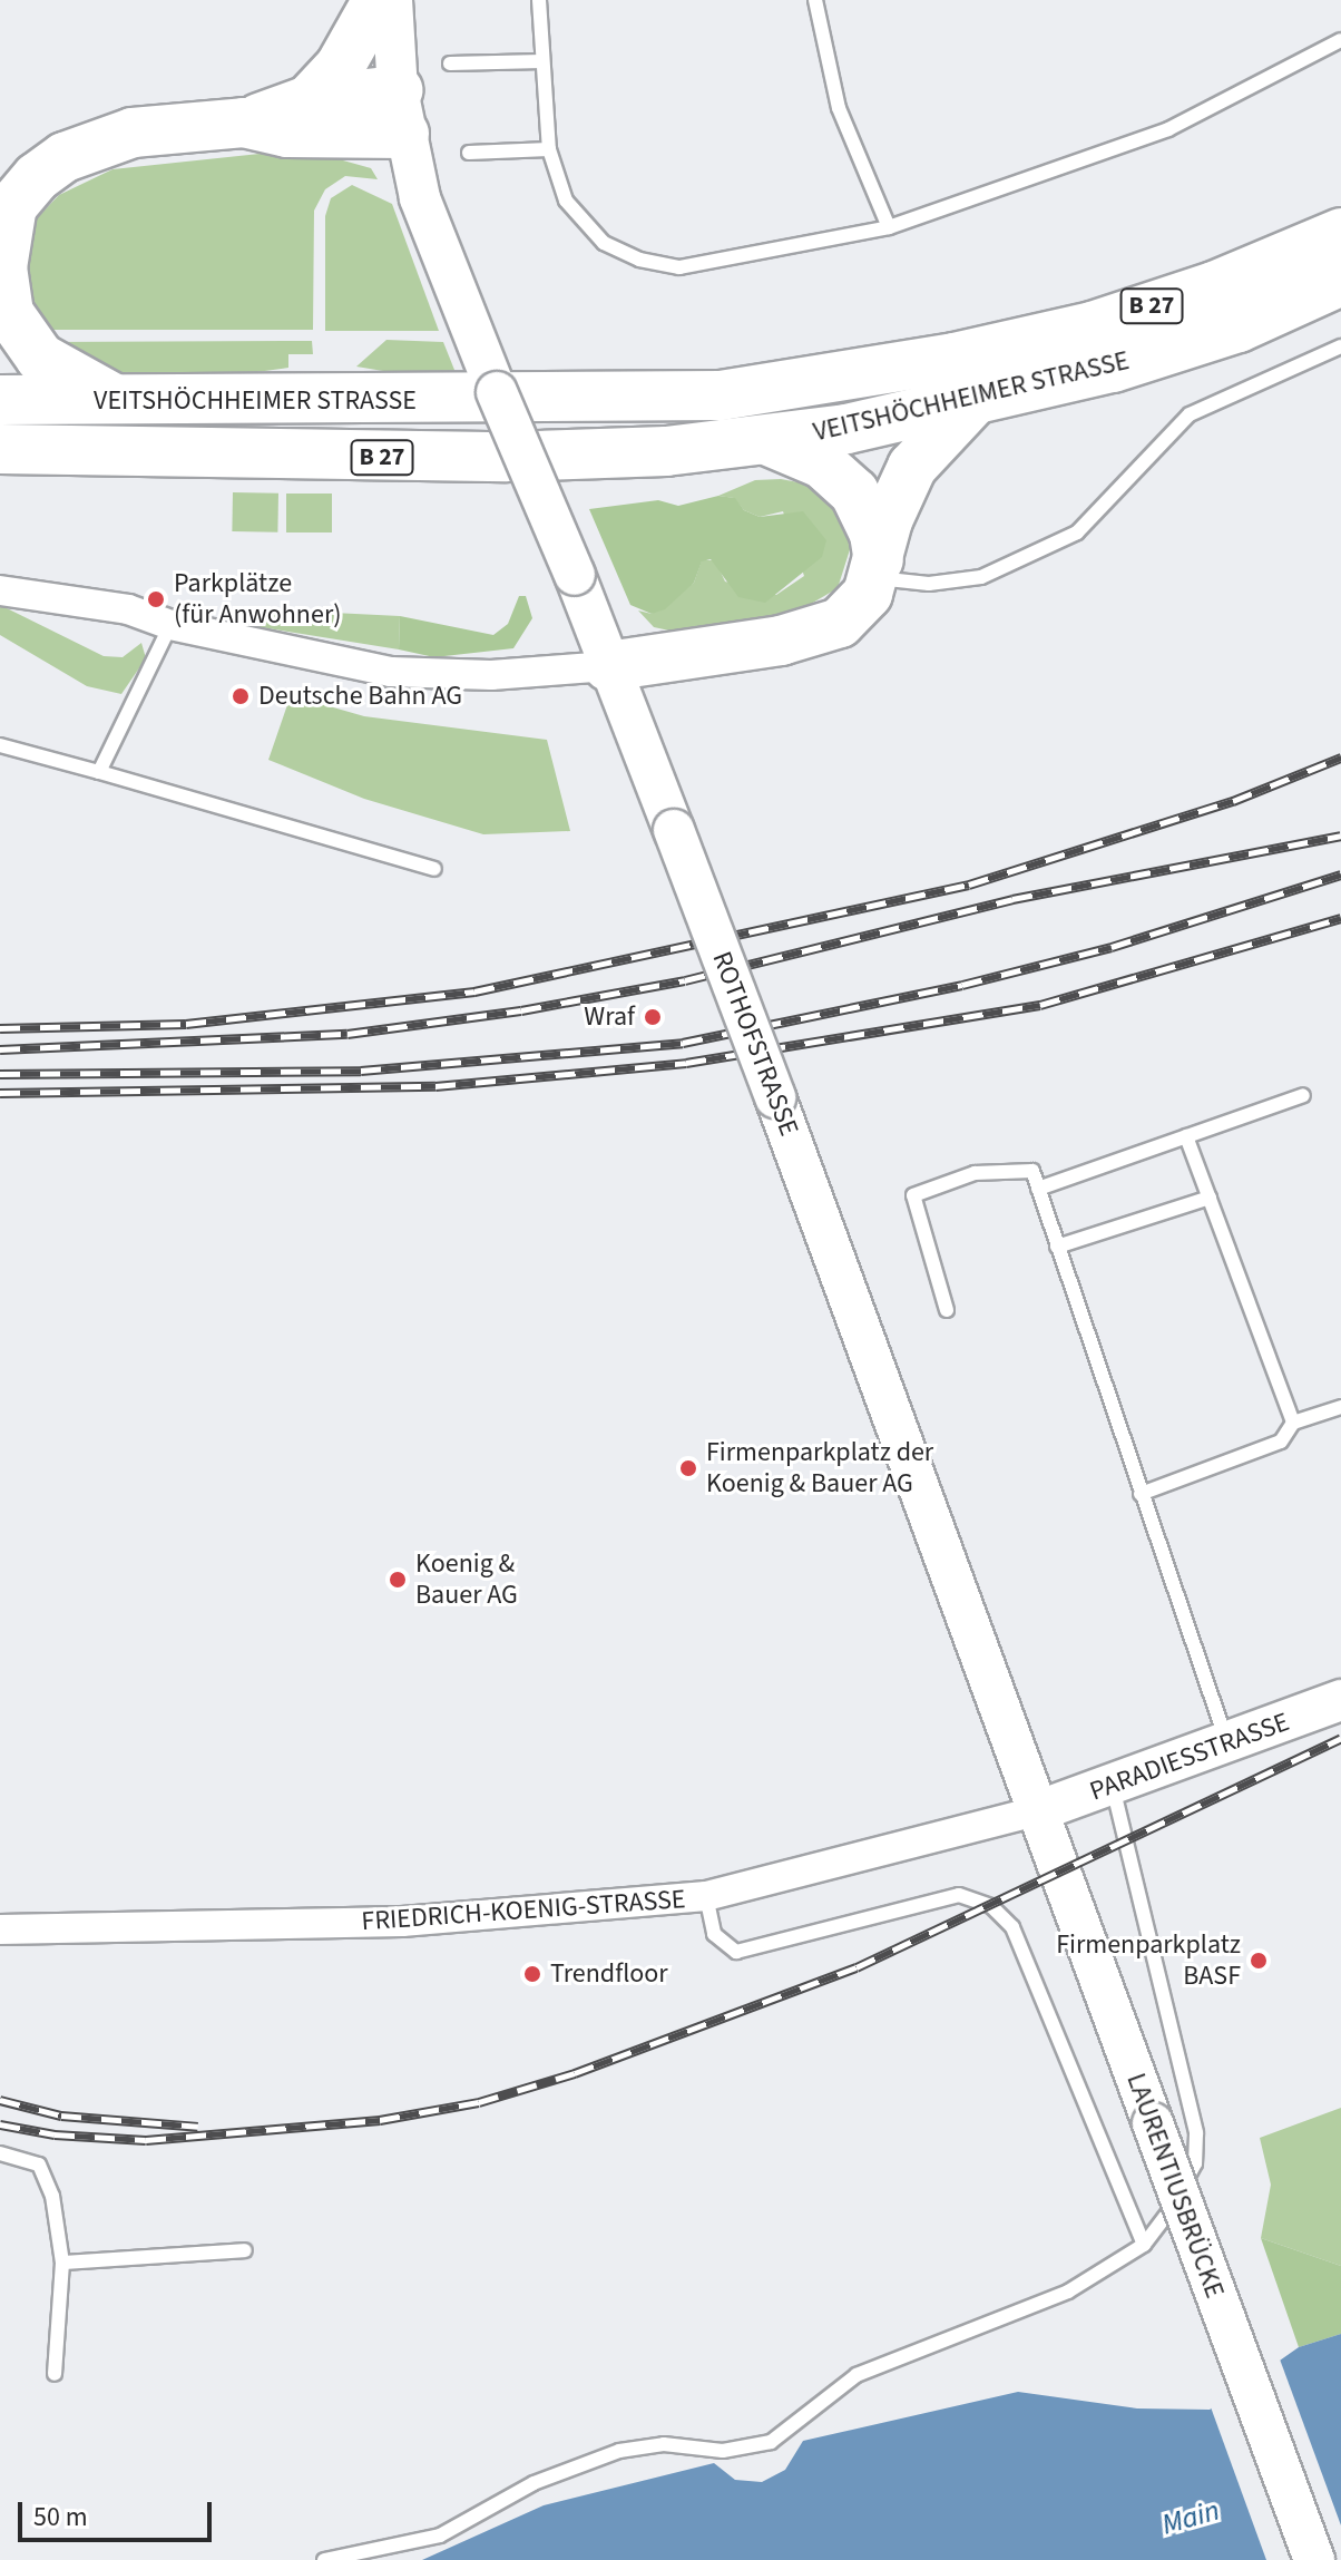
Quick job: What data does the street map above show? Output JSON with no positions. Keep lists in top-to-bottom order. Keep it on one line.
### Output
{"streets":{"highway":["B 27","VEITSHÖCHHEIMER STRASSE"],"main road":["ROTHOFSTRASSE","PARADIESSTRASSE","LAURENTIUSBRÜCKE"],"street":["FRIEDRICH-KOENIG-STRASSE"]},"crossings":[["ROTHOFSTRASSE","PARADIESSTRASSE"],["ROTHOFSTRASSE","FRIEDRICH-KOENIG-STRASSE"],["ROTHOFSTRASSE","LAURENTIUSBRÜCKE"],["PARADIESSTRASSE","FRIEDRICH-KOENIG-STRASSE"],["PARADIESSTRASSE","LAURENTIUSBRÜCKE"],["FRIEDRICH-KOENIG-STRASSE","LAURENTIUSBRÜCKE"]],"water":["Main"],"places":["Parkplätze (für Anwohner)","Deutsche Bahn AG","Wraf","Firmenparkplatz der Koenig & Bauer AG","Koenig & Bauer AG","Firmenparkplatz BASF","Trendfloor"],"scale_bar":"50 m"}
